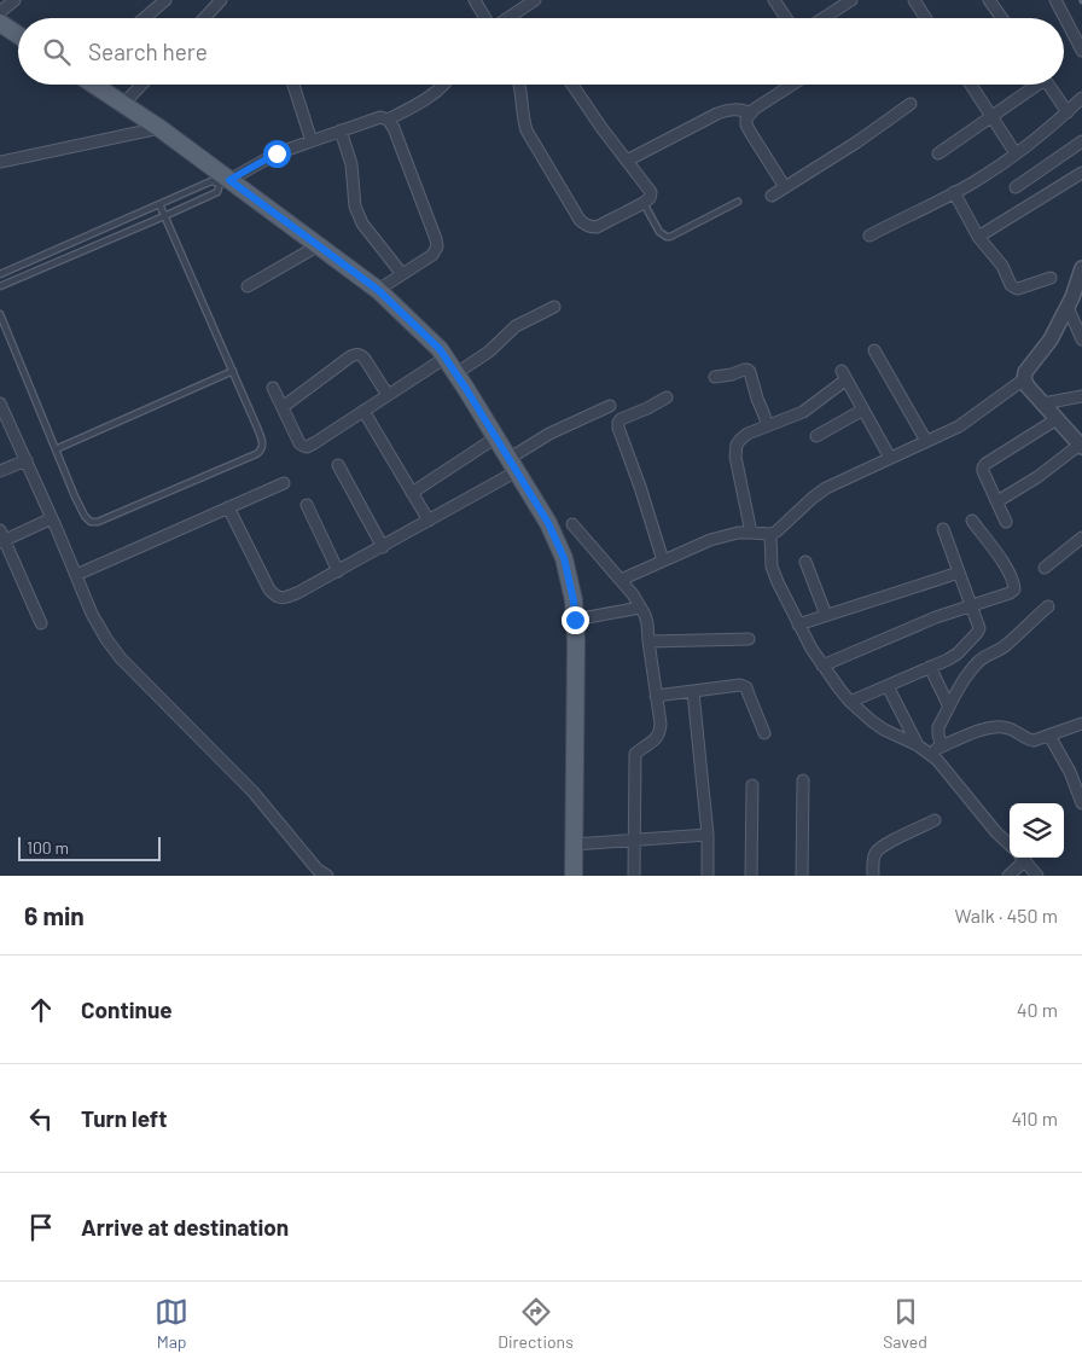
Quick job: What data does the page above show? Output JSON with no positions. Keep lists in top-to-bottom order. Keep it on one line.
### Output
{"scale_bar":"100 m","page":{"search":"Search here","scale":"100 m","heading":["6 min","Walk · 450 m"],"list":[["Continue","40 m"],["Turn left","410 m"],"Arrive at destination"],"nav":["Map","Directions","Saved"]}}
